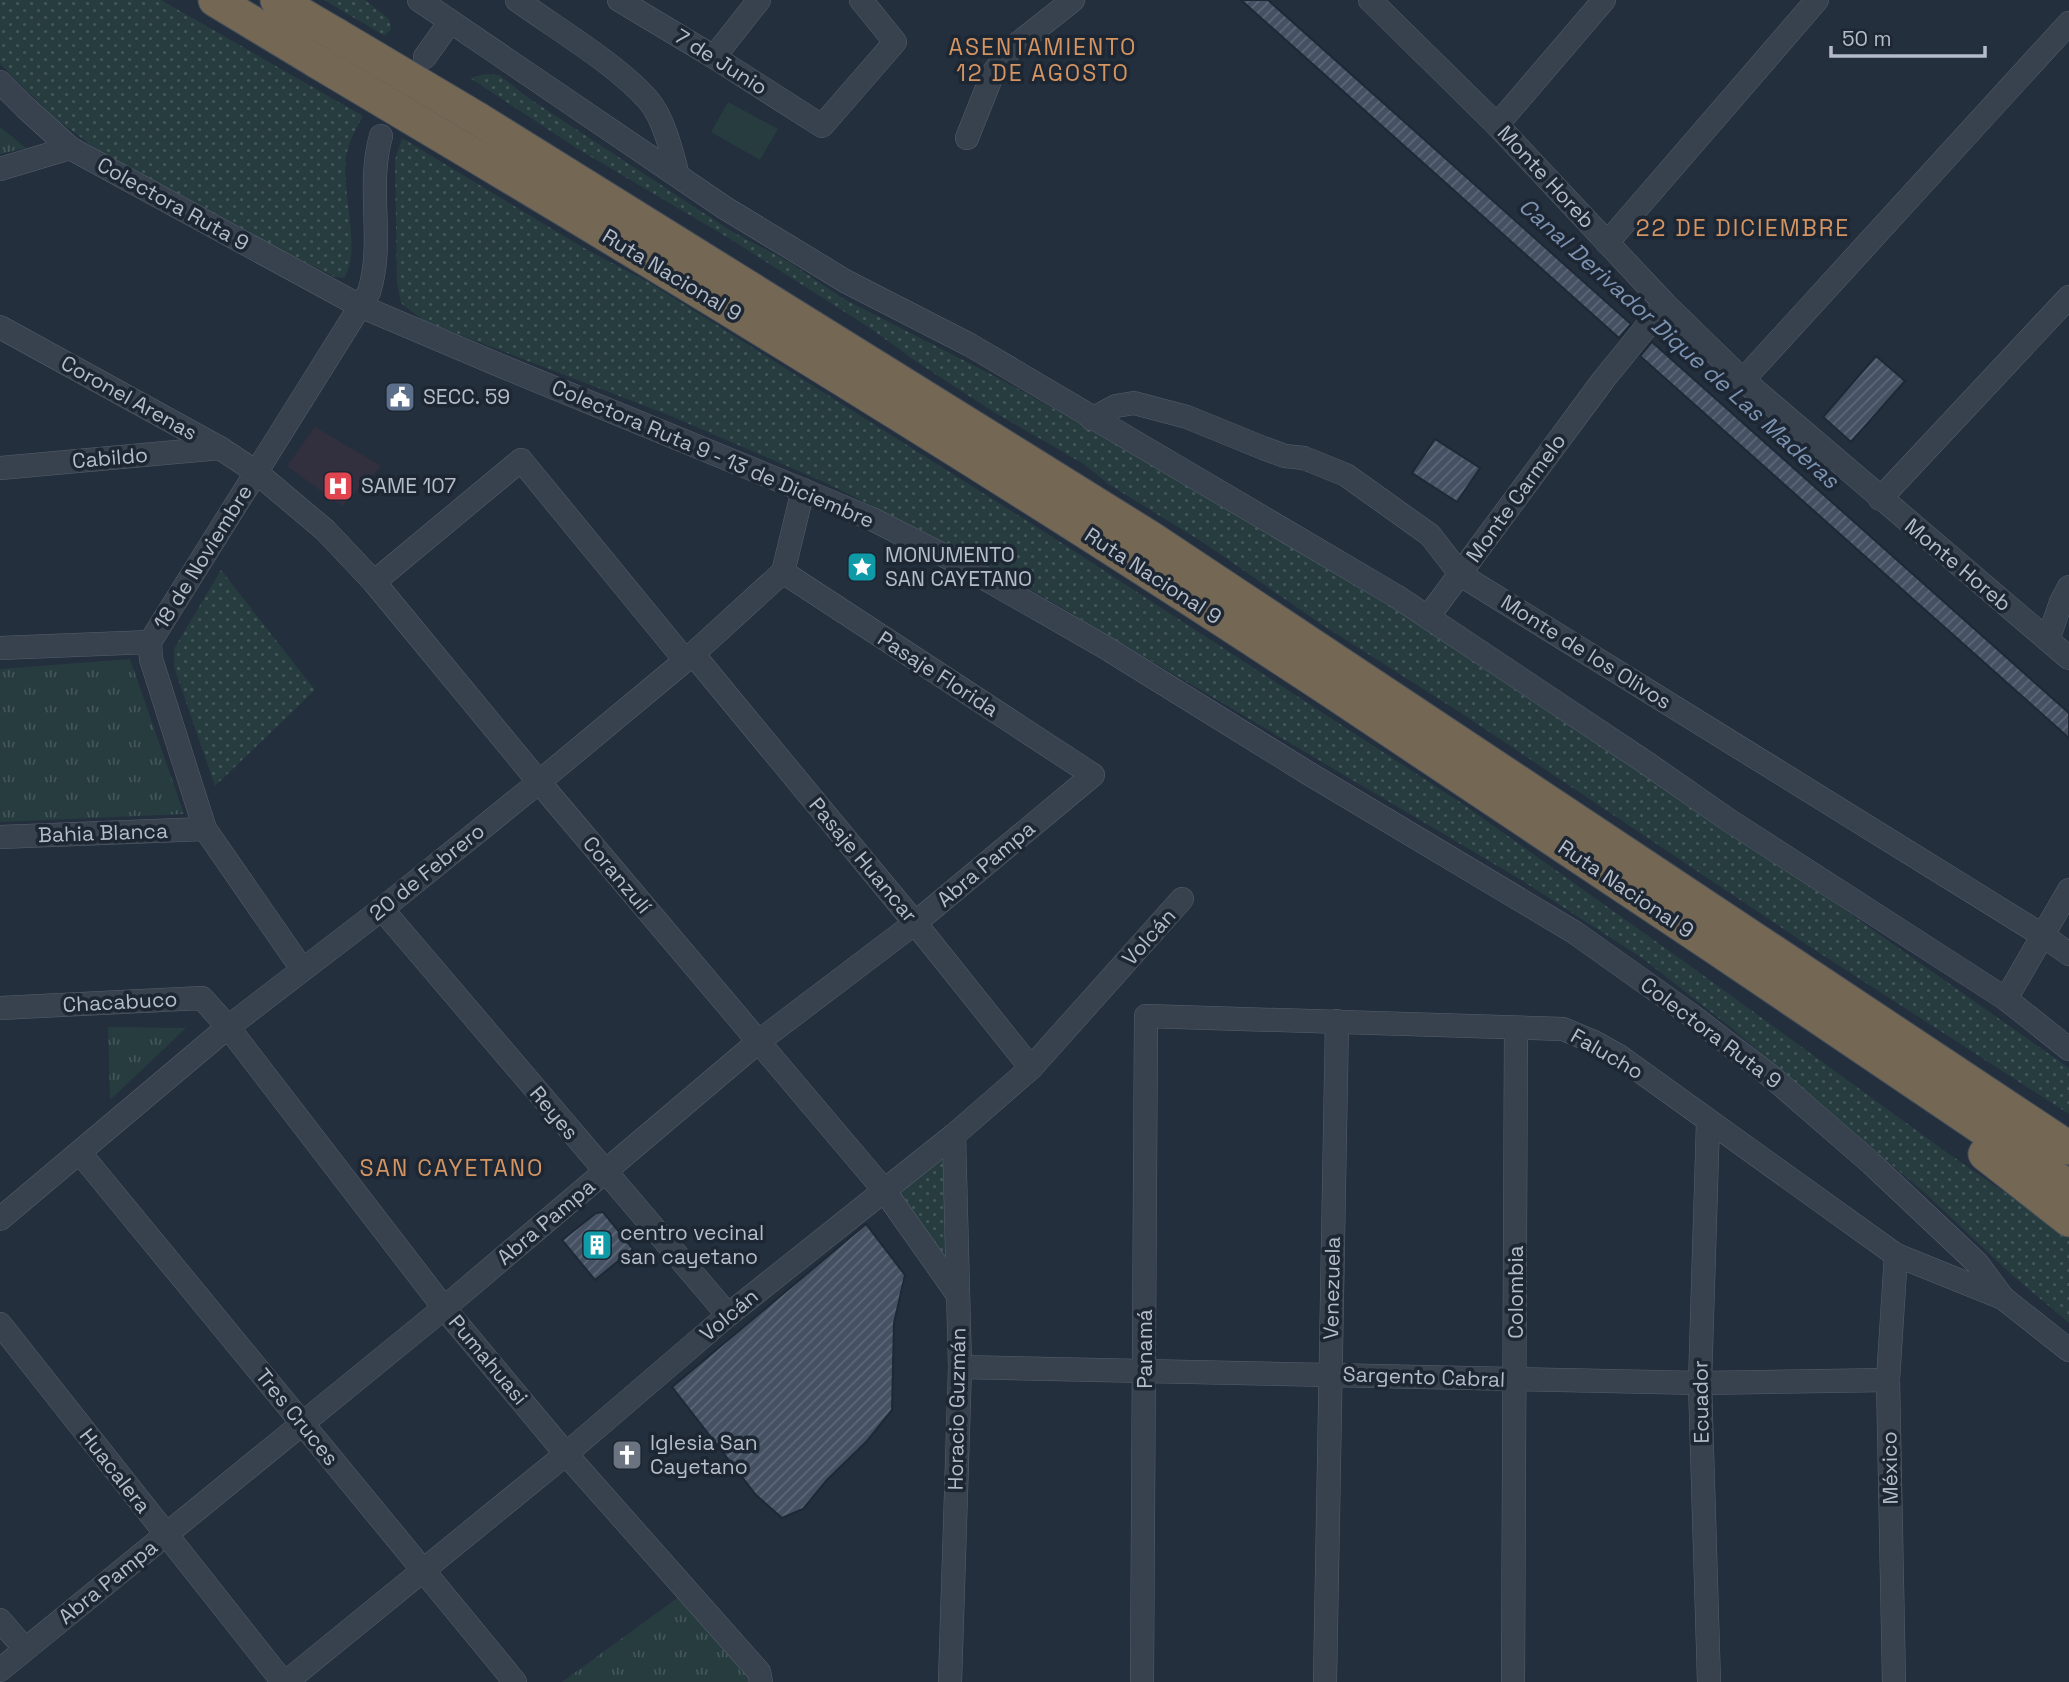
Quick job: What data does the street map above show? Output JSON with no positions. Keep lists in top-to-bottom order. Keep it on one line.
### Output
{"streets":{"highway":["Ruta Nacional 9"],"street":["7 de Junio","Monte Horeb","Colectora Ruta 9","Coronel Arenas","Colectora Ruta 9 - 13 de Diciembre","Cabildo","Monte Carmelo","18 de Noviembre","Monte de los Olivos","Pasaje Florida","Bahia Blanca","Pasaje Huancar","Abra Pampa","20 de Febrero","Coranzulí","Volcán","Chacabuco","Falucho","Reyes","Venezuela","Colombia","Panamá","Pumahuasi","Sargento Cabral","Ecuador","Horacio Guzmán","Tres Cruces","México","Huacalera"]},"crossings":[["Monte Horeb","Monte Carmelo"],["Colectora Ruta 9","Colectora Ruta 9 - 13 de Diciembre"],["Colectora Ruta 9","18 de Noviembre"],["Colectora Ruta 9","Falucho"],["Coronel Arenas","Cabildo"],["Coronel Arenas","18 de Noviembre"],["Coronel Arenas","Coranzulí"],["Colectora Ruta 9 - 13 de Diciembre","18 de Noviembre"],["Monte Carmelo","Monte de los Olivos"],["18 de Noviembre","Bahia Blanca"],["18 de Noviembre","20 de Febrero"],["18 de Noviembre","Coranzulí"],["Pasaje Florida","Abra Pampa"],["Pasaje Florida","20 de Febrero"],["Pasaje Huancar","Abra Pampa"],["Pasaje Huancar","20 de Febrero"],["Pasaje Huancar","Coranzulí"],["Pasaje Huancar","Volcán"],["Abra Pampa","Coranzulí"],["Abra Pampa","Reyes"],["Abra Pampa","Pumahuasi"],["Abra Pampa","Tres Cruces"],["Abra Pampa","Huacalera"],["20 de Febrero","Coranzulí"],["20 de Febrero","Chacabuco"],["20 de Febrero","Reyes"],["20 de Febrero","Pumahuasi"],["20 de Febrero","Tres Cruces"],["Coranzulí","Volcán"],["Coranzulí","Horacio Guzmán"],["Volcán","Reyes"],["Volcán","Pumahuasi"],["Volcán","Horacio Guzmán"],["Volcán","Tres Cruces"],["Volcán","Huacalera"],["Chacabuco","Pumahuasi"],["Falucho","Venezuela"],["Falucho","Colombia"],["Falucho","Panamá"],["Falucho","Ecuador"],["Falucho","México"],["Venezuela","Sargento Cabral"],["Colombia","Sargento Cabral"],["Panamá","Sargento Cabral"],["Sargento Cabral","Ecuador"],["Sargento Cabral","Horacio Guzmán"],["Sargento Cabral","México"]],"districts":["ASENTAMIENTO 12 DE AGOSTO","22 DE DICIEMBRE","SAN CAYETANO"],"water":["Canal Derivador Dique de Las Maderas"],"places":{"public building":["SECC. 59"],"hospital":["SAME 107"],"place":["MONUMENTO SAN CAYETANO"],"building":["centro vecinal san cayetano"],"church":["Iglesia San Cayetano"]},"scale_bar":"50 m"}
